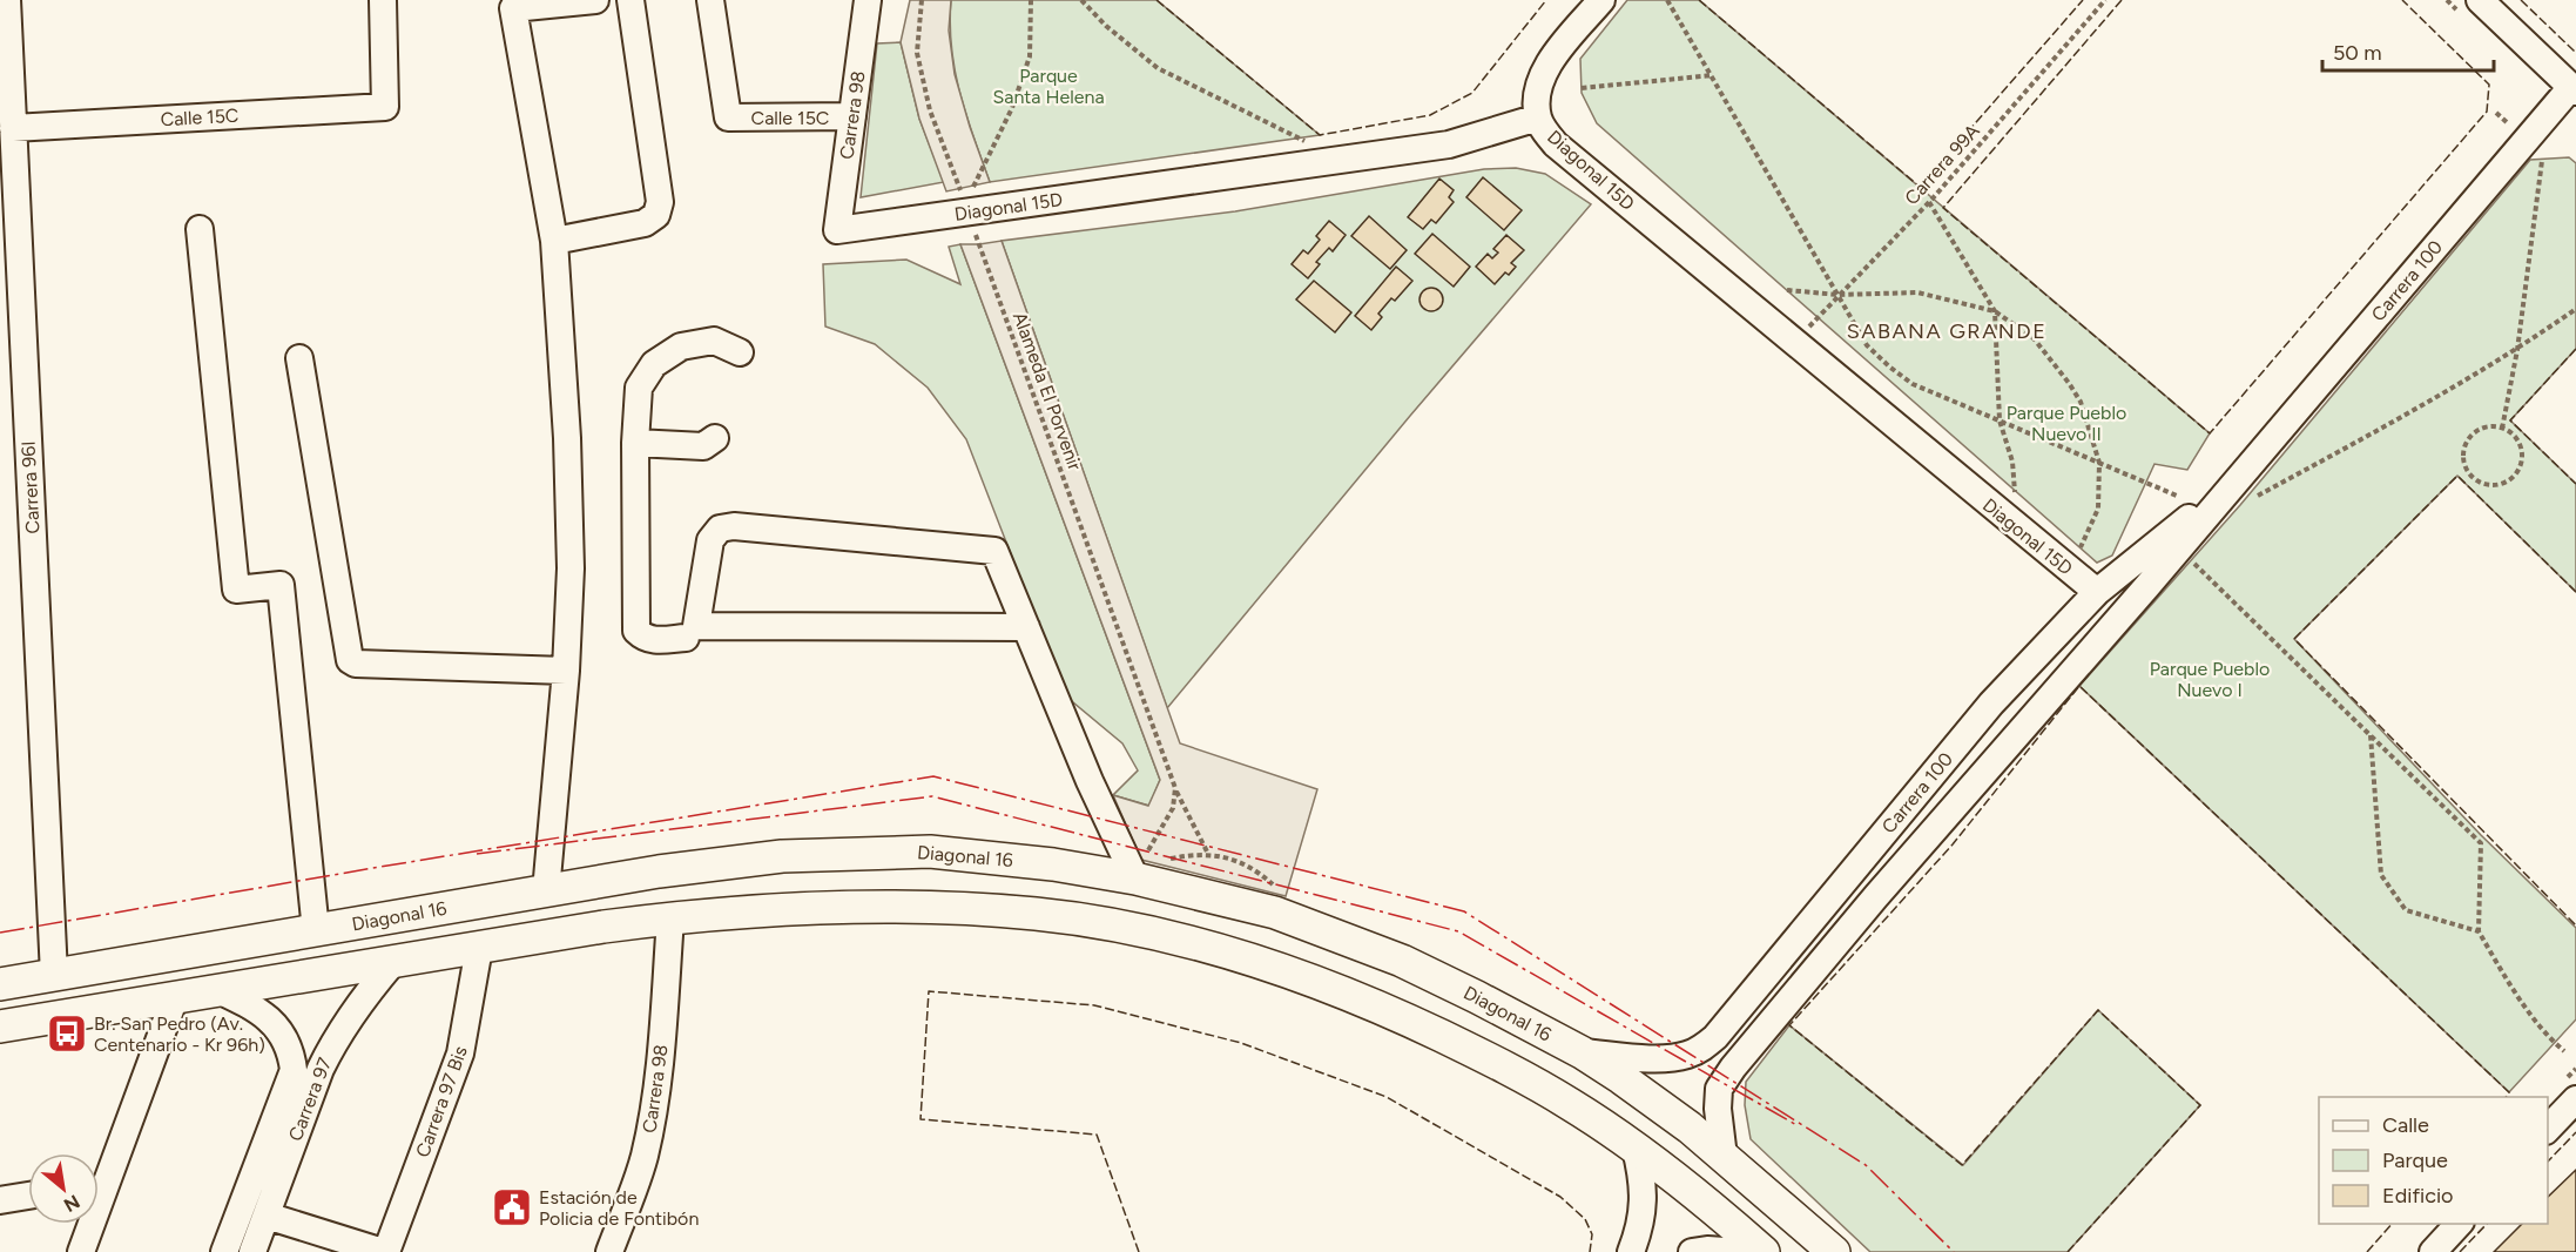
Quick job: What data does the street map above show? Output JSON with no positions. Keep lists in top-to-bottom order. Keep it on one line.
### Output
{"streets":{"main road":["Diagonal 16"],"street":["Carrera 98","Calle 15C","Diagonal 15D","Carrera 100","Carrera 96I","Carrera 97","Carrera 97 Bis"],"path":["Carrera 99A","Alameda El Porvenir"]},"crossings":[["Carrera 98","Calle 15C"],["Carrera 98","Diagonal 15D"],["Calle 15C","Carrera 96I"],["Carrera 99A","Diagonal 15D"],["Diagonal 15D","Carrera 100"],["Diagonal 15D","Alameda El Porvenir"],["Carrera 100","Diagonal 16"],["Carrera 96I","Diagonal 16"]],"districts":["SABANA GRANDE"],"parks":["Parque Santa Helena","Parque Pueblo Nuevo II","Parque Pueblo Nuevo I"],"places":{"bus stop":["Br. San Pedro (Av. Centenario - Kr 96h)"],"public building":["Estación de Policia de Fontibón"]},"legend":["Calle","Parque","Edificio"],"scale_bar":"50 m","north":"bottom right"}
